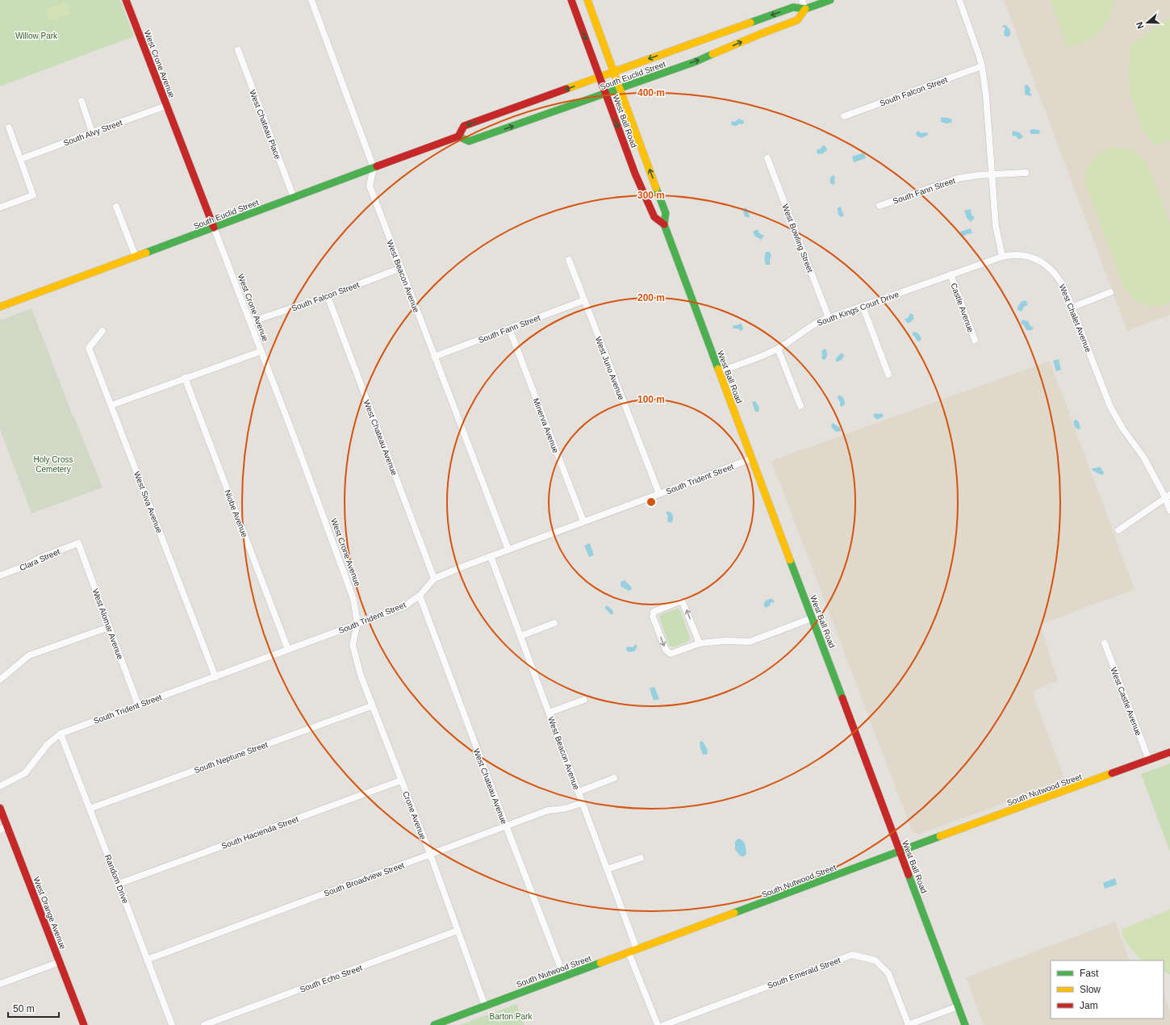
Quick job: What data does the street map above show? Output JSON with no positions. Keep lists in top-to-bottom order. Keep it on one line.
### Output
{"streets":{"main road":["West Crone Avenue","South Euclid Street","West Ball Road","South Nutwood Street","West Orange Avenue"],"street":["South Falcon Street","West Chateau Place","South Alvy Street","South Fann Street","West Bowling Street","West Beacon Avenue","Castle Avenue","South Kings Court Drive","West Chalet Avenue","West Juno Avenue","Minerva Avenue","West Chateau Avenue","South Trident Street","West Siva Avenue","Niobe Avenue","Clara Street","West Alomar Avenue","West Castle Avenue","South Neptune Street","Crone Avenue","South Hacienda Street","Random Drive","South Broadview Street","South Emerald Street","South Echo Street"]},"crossings":[["West Crone Avenue","South Euclid Street"],["West Crone Avenue","South Falcon Street"],["West Crone Avenue","South Alvy Street"],["West Crone Avenue","South Trident Street"],["West Crone Avenue","Crone Avenue"],["South Euclid Street","West Ball Road"],["South Euclid Street","West Chateau Place"],["South Euclid Street","West Beacon Avenue"],["South Falcon Street","West Beacon Avenue"],["South Falcon Street","West Chateau Avenue"],["West Ball Road","South Kings Court Drive"],["West Ball Road","South Trident Street"],["West Ball Road","South Nutwood Street"],["South Fann Street","West Beacon Avenue"],["South Fann Street","West Juno Avenue"],["South Fann Street","Minerva Avenue"],["West Bowling Street","South Kings Court Drive"],["West Beacon Avenue","South Trident Street"],["West Beacon Avenue","South Nutwood Street"],["West Beacon Avenue","South Broadview Street"],["Castle Avenue","South Kings Court Drive"],["South Kings Court Drive","West Chalet Avenue"],["West Juno Avenue","South Trident Street"],["Minerva Avenue","South Trident Street"],["West Chateau Avenue","South Trident Street"],["West Chateau Avenue","South Nutwood Street"],["West Chateau Avenue","South Broadview Street"],["South Trident Street","West Siva Avenue"],["South Trident Street","Niobe Avenue"],["South Trident Street","West Alomar Avenue"],["South Trident Street","Crone Avenue"],["South Trident Street","Random Drive"],["Clara Street","West Alomar Avenue"],["West Castle Avenue","South Nutwood Street"],["South Neptune Street","Crone Avenue"],["South Neptune Street","Random Drive"],["South Nutwood Street","Crone Avenue"],["Crone Avenue","South Hacienda Street"],["Crone Avenue","South Broadview Street"],["Crone Avenue","South Echo Street"],["South Hacienda Street","Random Drive"],["Random Drive","South Broadview Street"]],"parks":["Willow Park","Holy Cross Cemetery","Barton Park"],"legend":["Fast","Slow","Jam"],"scale_bar":"50 m","north":"left","rings":["400 m","300 m","200 m","100 m"]}
